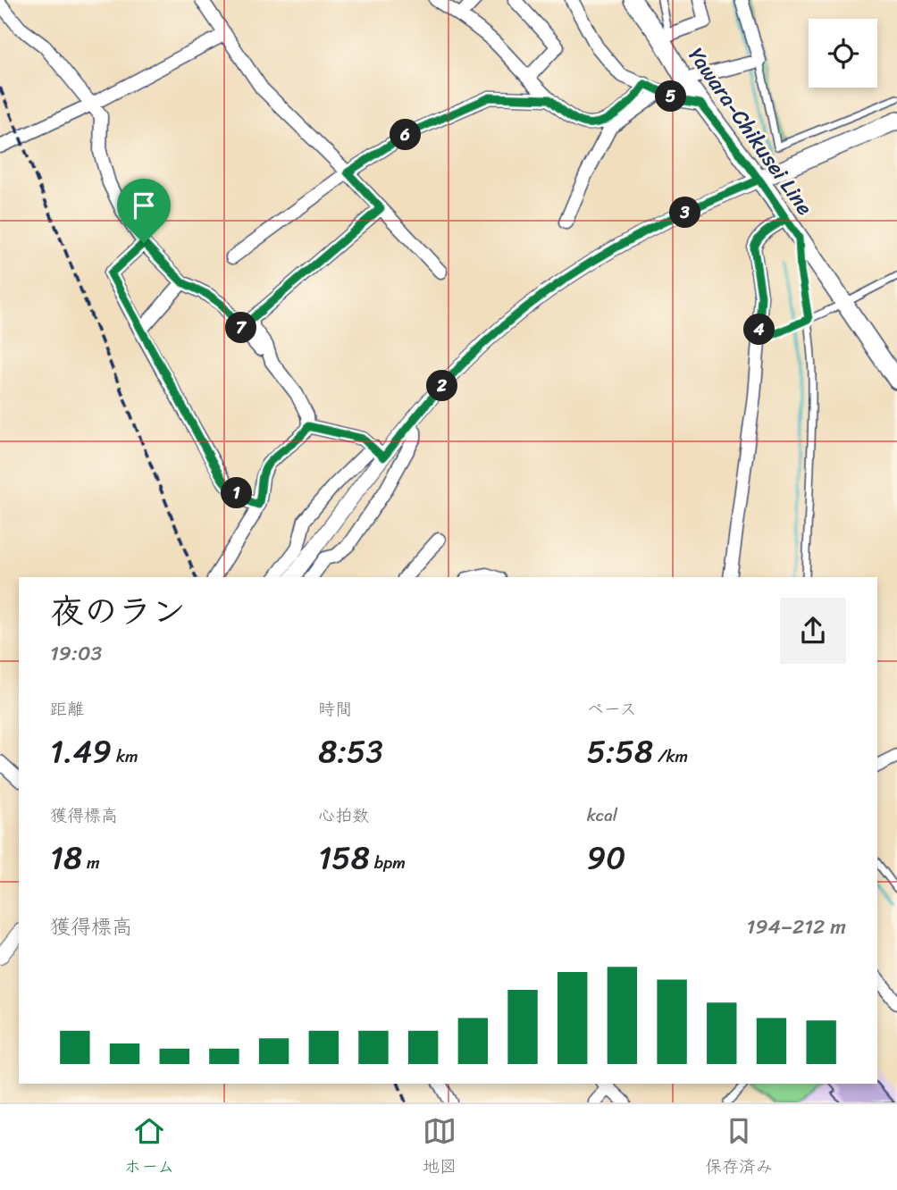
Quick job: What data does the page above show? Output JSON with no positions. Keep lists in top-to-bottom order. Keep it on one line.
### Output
{"streets":{"main road":["Yawara-Chikusei Line"]},"page":{"pins":["5","6","3","7","4","2","1"],"heading":["夜のラン","19:03"],"stats":[["距離","1.49 km"],["時間","8:53"],["ペース","5:58 /km"],["獲得標高","18 m"],["心拍数","158 bpm"],["kcal","90"]],"chart":["獲得標高","194–212 m"],"tabs":["ホーム","地図","保存済み"]}}
